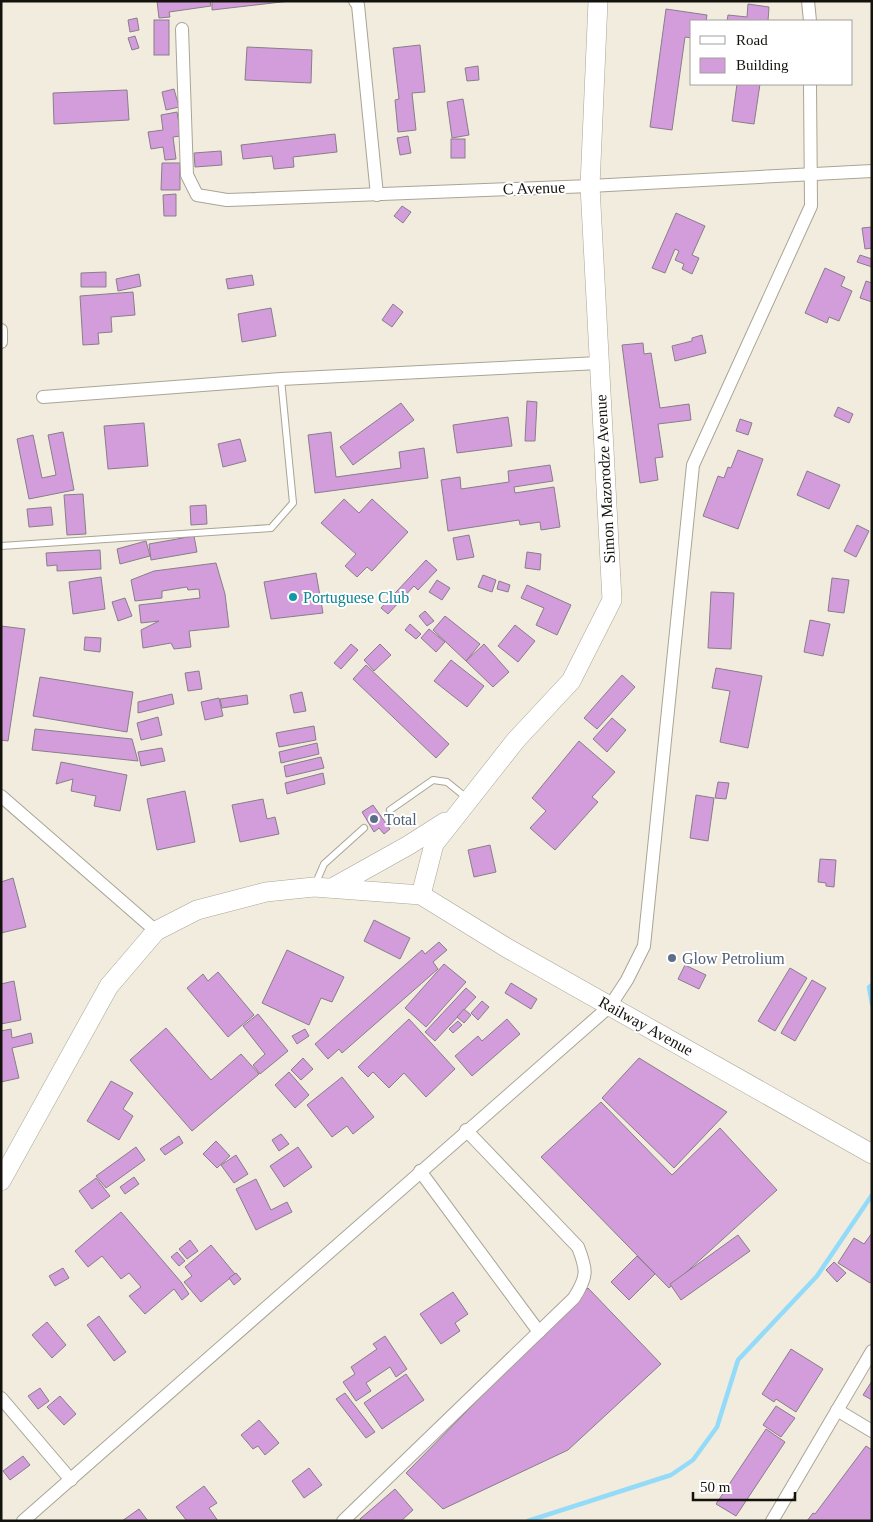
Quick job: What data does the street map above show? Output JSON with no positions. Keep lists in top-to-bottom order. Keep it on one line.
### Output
{"streets":{"main road":["Simon Mazorodze Avenue","Railway Avenue"],"street":["C Avenue"]},"crossings":[["C Avenue","Simon Mazorodze Avenue"],["Simon Mazorodze Avenue","Railway Avenue"]],"places":["Portuguese Club","Total","Glow Petrolium"],"legend":["Road","Building"],"scale_bar":"50 m"}
